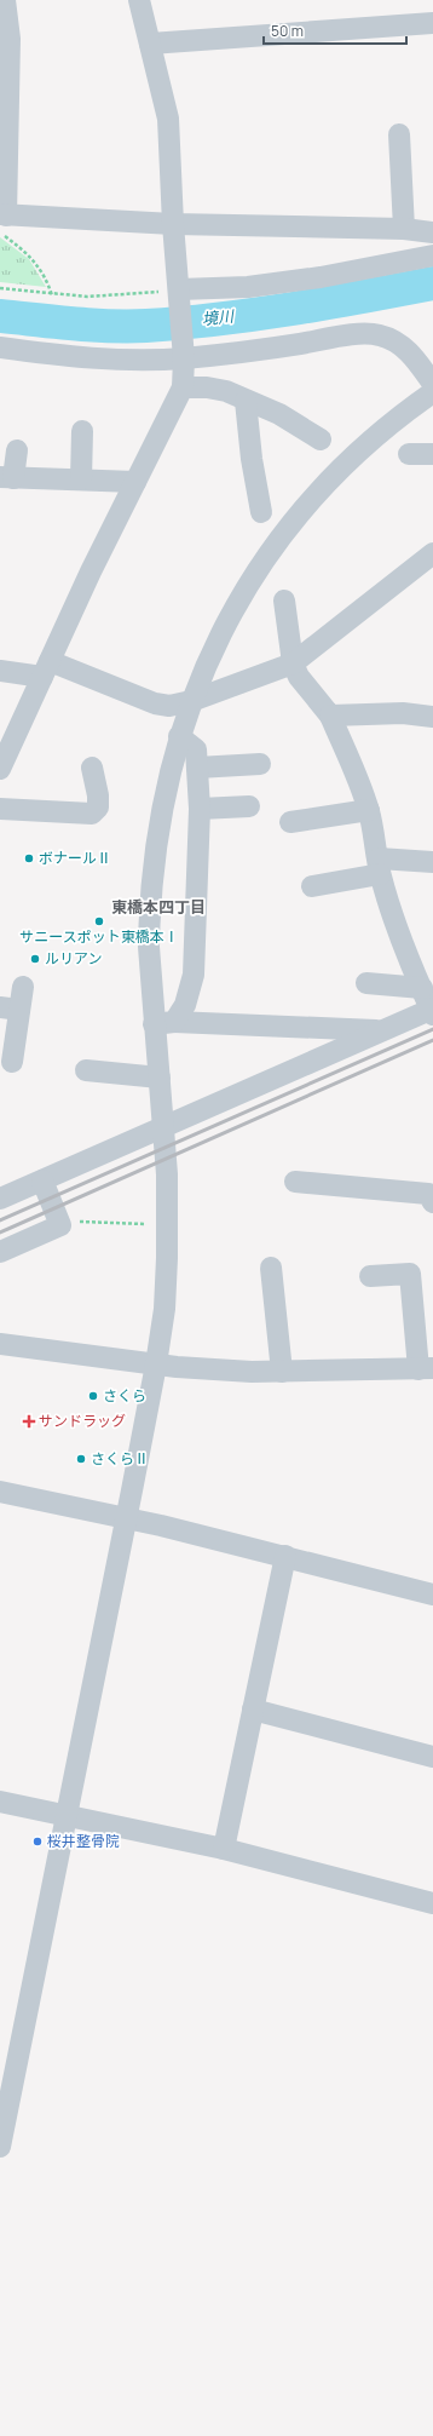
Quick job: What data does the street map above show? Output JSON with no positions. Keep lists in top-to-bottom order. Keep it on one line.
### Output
{"districts":["東橋本四丁目"],"water":["境川"],"places":{"other":["ボナールⅡ","サニースポット東橋本Ⅰ","ルリアン","さくら","さくらⅡ","桜井整骨院"],"health":["サンドラッグ"]},"scale_bar":"50 m"}
